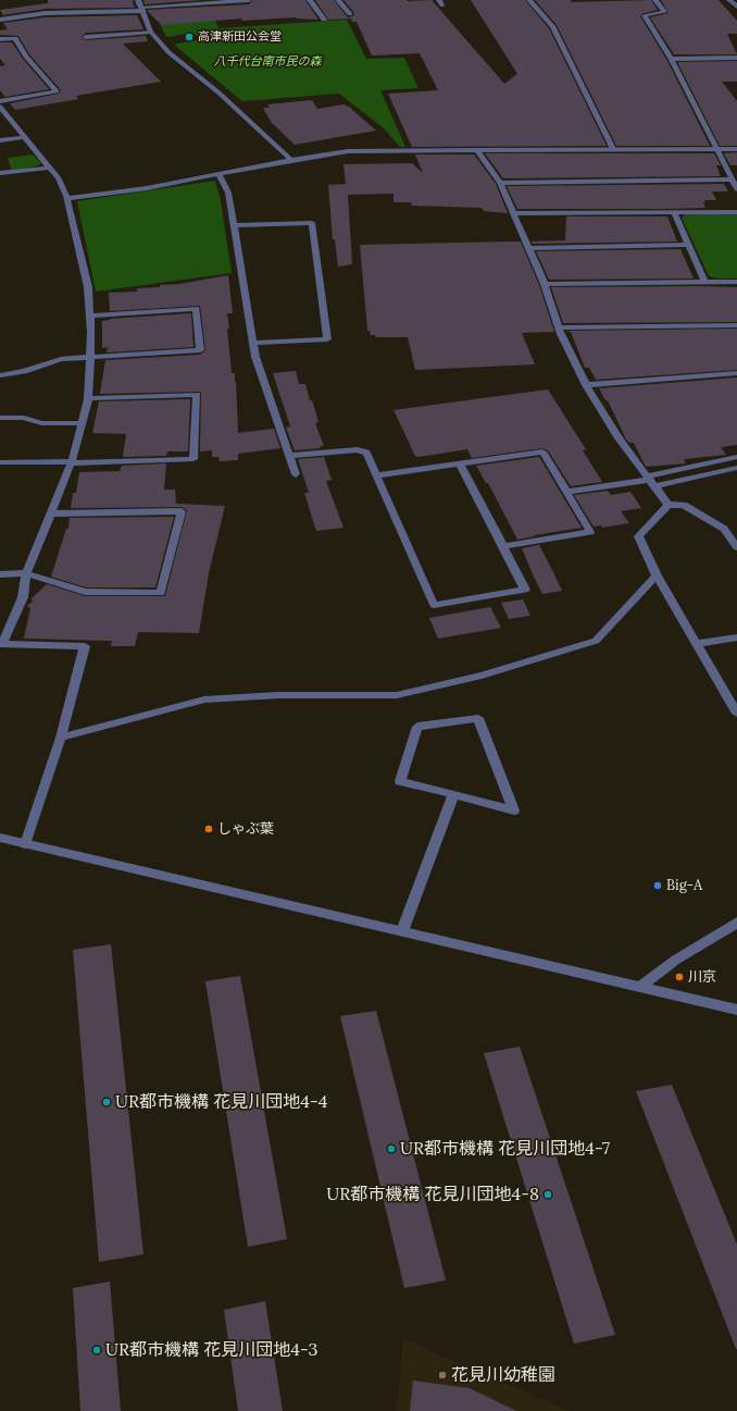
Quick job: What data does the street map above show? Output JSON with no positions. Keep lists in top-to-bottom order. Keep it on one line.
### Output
{"parks":["八千代台南市民の森"],"places":["高津新田公会堂","しゃぶ葉","Big-A","川京","UR都市機構 花見川団地4-4","UR都市機構 花見川団地4-7","UR都市機構 花見川団地4-8","UR都市機構 花見川団地4-3","花見川幼稚園"]}
